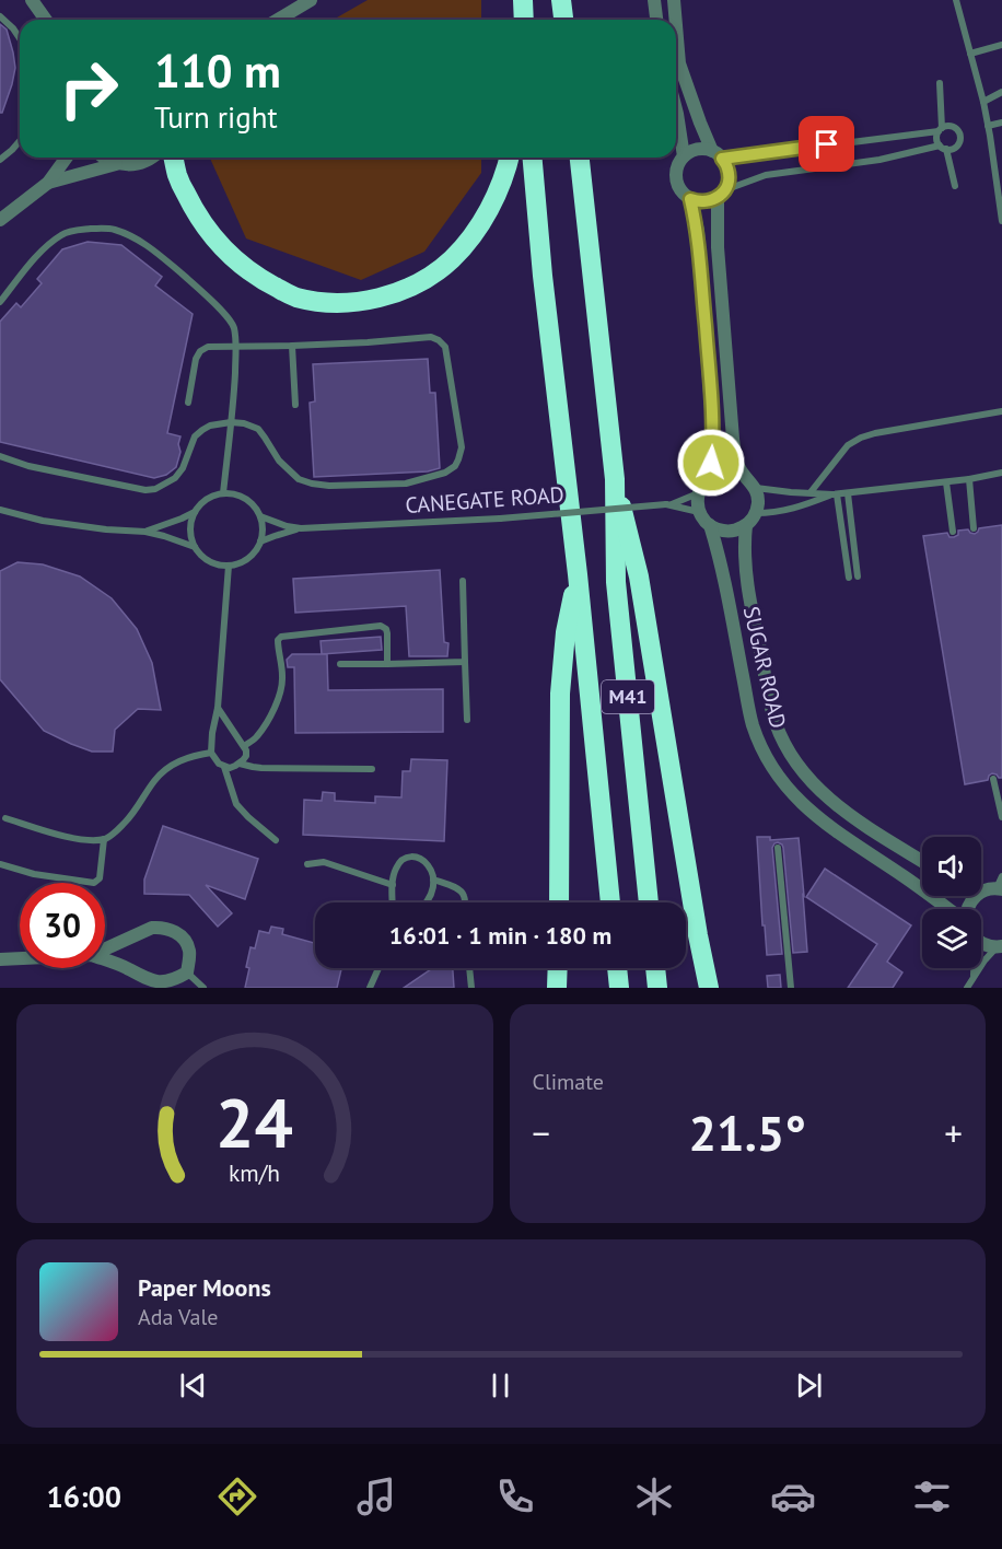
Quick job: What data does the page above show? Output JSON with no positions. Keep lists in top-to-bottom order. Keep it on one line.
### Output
{"streets":{"highway":["M41"],"street":["SUGAR ROAD"],"lane":["CANEGATE ROAD"]},"crossings":[["CANEGATE ROAD","SUGAR ROAD"]],"page":{"turn":["110 m","Turn right"],"limit":"30","trip":"16:01 · 1 min · 180 m","tile":"Climate","heat":["−","21.5°","+"],"song":["Paper Moons","Ada Vale"],"tabs":"16:00","gauge":["24","km/h"]}}
